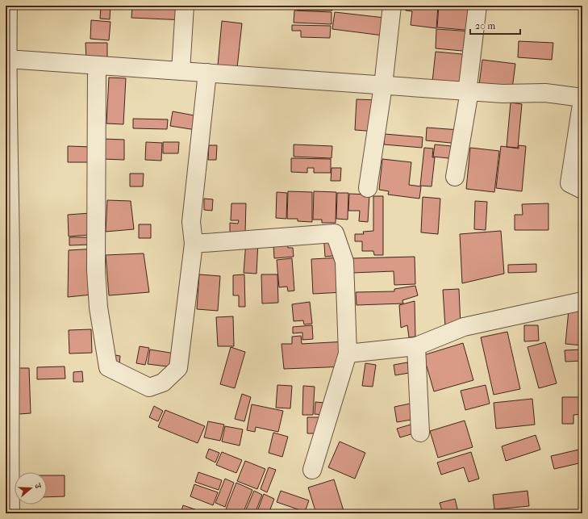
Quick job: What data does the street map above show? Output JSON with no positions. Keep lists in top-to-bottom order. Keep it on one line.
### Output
{"scale_bar":"20 m","north":"right"}
